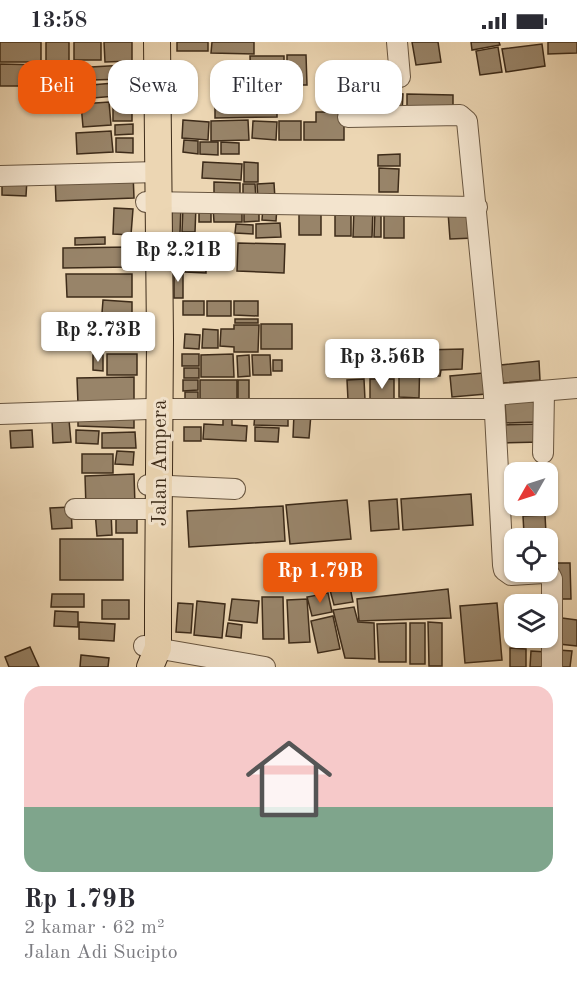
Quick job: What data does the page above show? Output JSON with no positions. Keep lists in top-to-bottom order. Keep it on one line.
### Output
{"streets":{"main road":["Jalan Ampera"]},"north":"bottom left","page":{"status":"13:58","chip":["Beli","Sewa","Filter","Baru"],"price":["Rp 2.21B","Rp 2.73B","Rp 3.56B","Rp 1.79B"],"list":[{"name":"Rp 1.79B","note":"2 kamar · 62 m² · Jalan Adi Sucipto"}]}}
